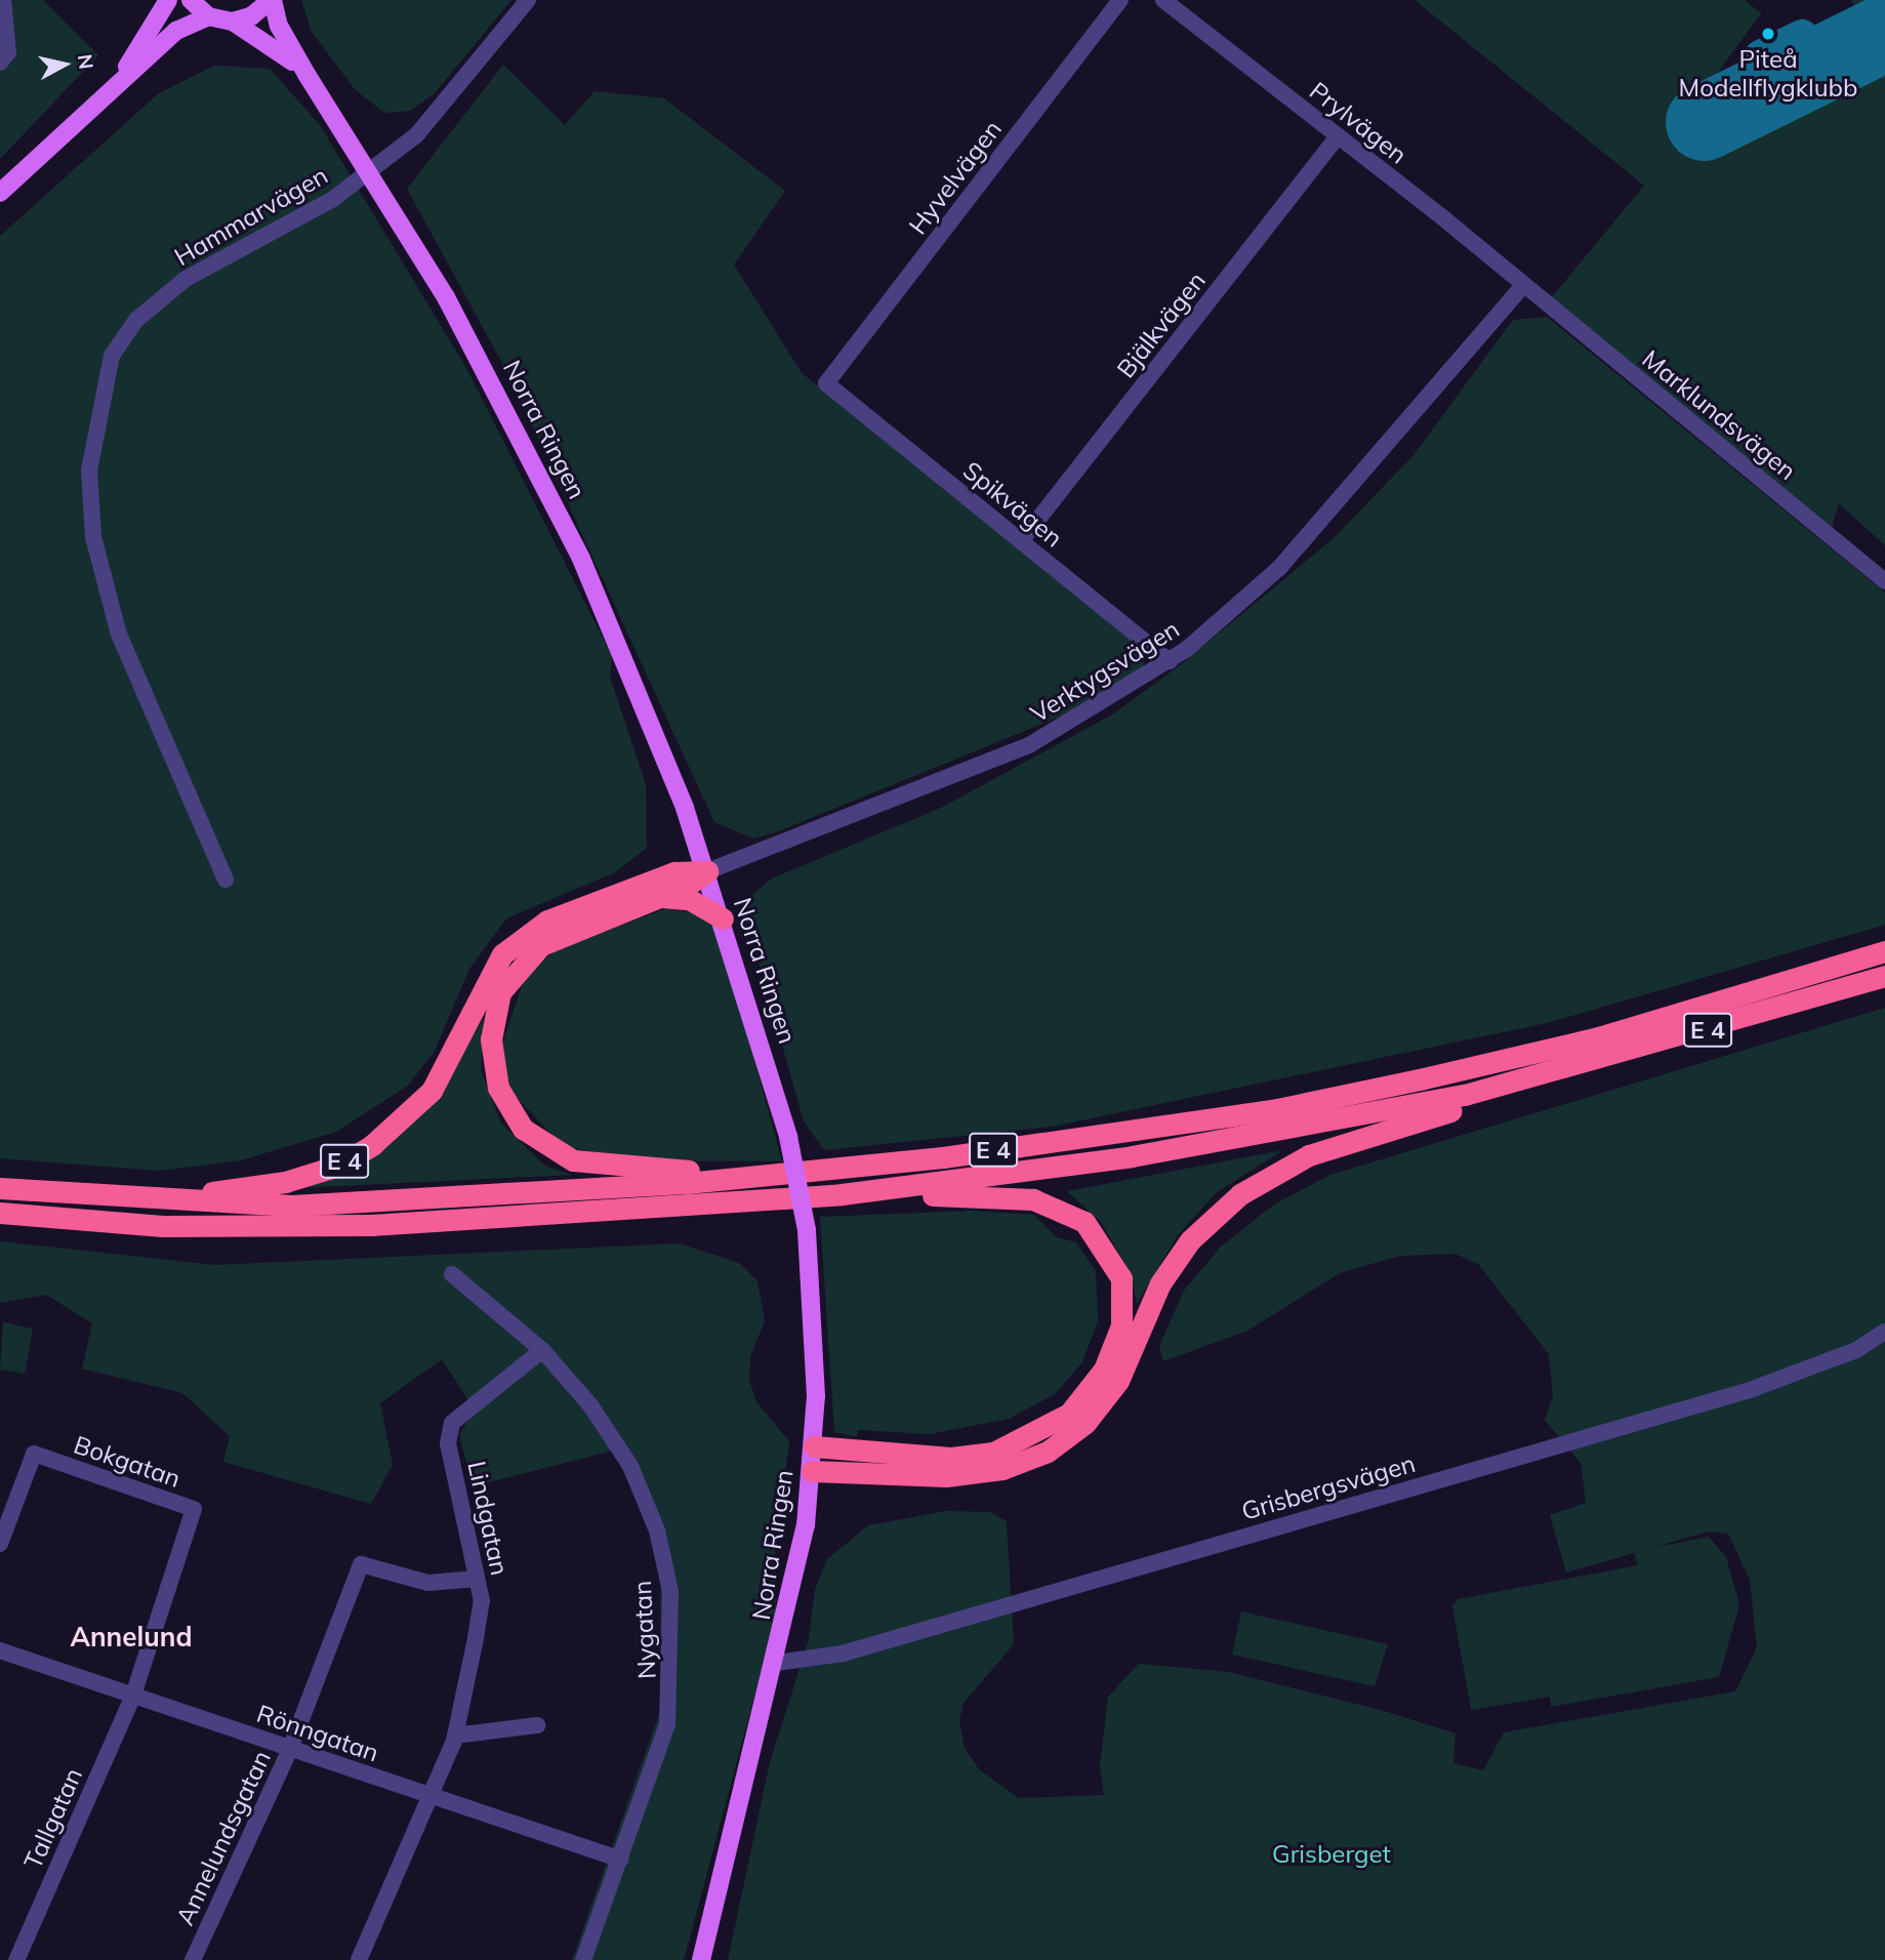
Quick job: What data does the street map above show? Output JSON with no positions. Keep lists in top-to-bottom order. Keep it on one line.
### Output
{"streets":{"highway":["E 4"],"main road":["Norra Ringen"],"street":["Prylvägen","Hyvelvägen","Hammarvägen","Bjälkvägen","Marklundsvägen","Spikvägen","Verktygsvägen","Bokgatan","Grisbergsvägen","Lindgatan","Nygatan","Rönngatan","Tallgatan","Annelundsgatan"]},"crossings":[["Prylvägen","Bjälkvägen"],["Prylvägen","Marklundsvägen"],["Prylvägen","Verktygsvägen"],["Hyvelvägen","Spikvägen"],["Hammarvägen","Norra Ringen"],["Bjälkvägen","Spikvägen"],["Marklundsvägen","Verktygsvägen"],["Norra Ringen","Verktygsvägen"],["Norra Ringen","E 4"],["Norra Ringen","Grisbergsvägen"],["Spikvägen","Verktygsvägen"],["Verktygsvägen","E 4"],["Bokgatan","Rönngatan"],["Bokgatan","Tallgatan"],["Lindgatan","Nygatan"],["Lindgatan","Rönngatan"],["Lindgatan","Annelundsgatan"],["Nygatan","Rönngatan"],["Rönngatan","Tallgatan"],["Rönngatan","Annelundsgatan"]],"districts":["Annelund"],"parks":["Grisberget"],"places":["Piteå Modellflygklubb"],"north":"right"}
